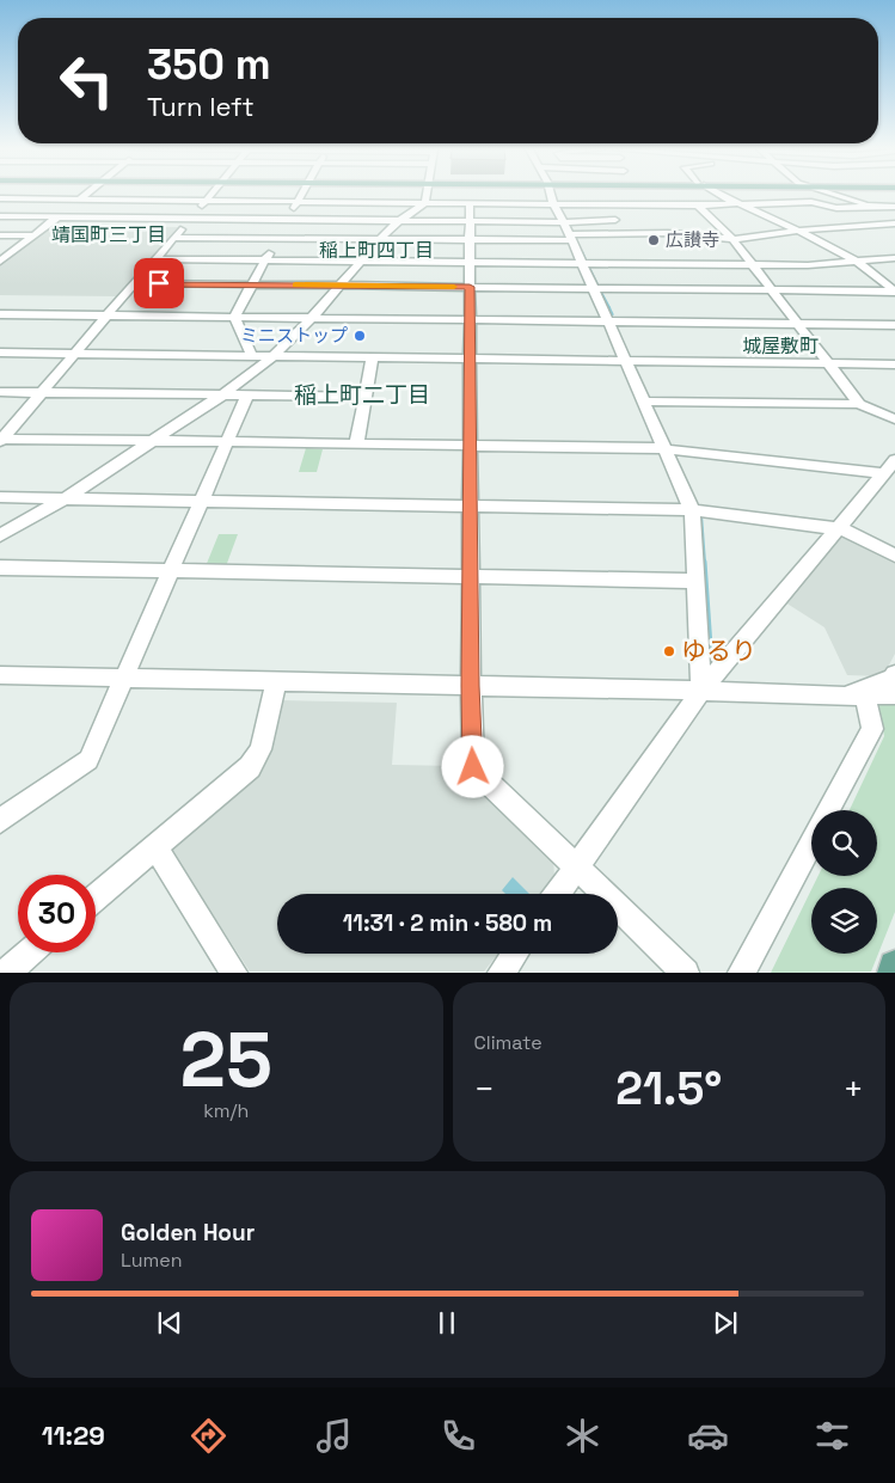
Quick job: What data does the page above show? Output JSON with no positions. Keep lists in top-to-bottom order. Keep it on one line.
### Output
{"districts":["靖国町三丁目","稲上町四丁目","城屋敷町","稲上町二丁目"],"places":["広讃寺","ミニストップ","ゆるり"],"page":{"turn":["350 m","Turn left"],"limit":"30","trip":"11:31 · 2 min · 580 m","tile":[["25","km/h"],"Climate"],"heat":["−","21.5°","+"],"song":["Golden Hour","Lumen"],"tabs":"11:29"}}
